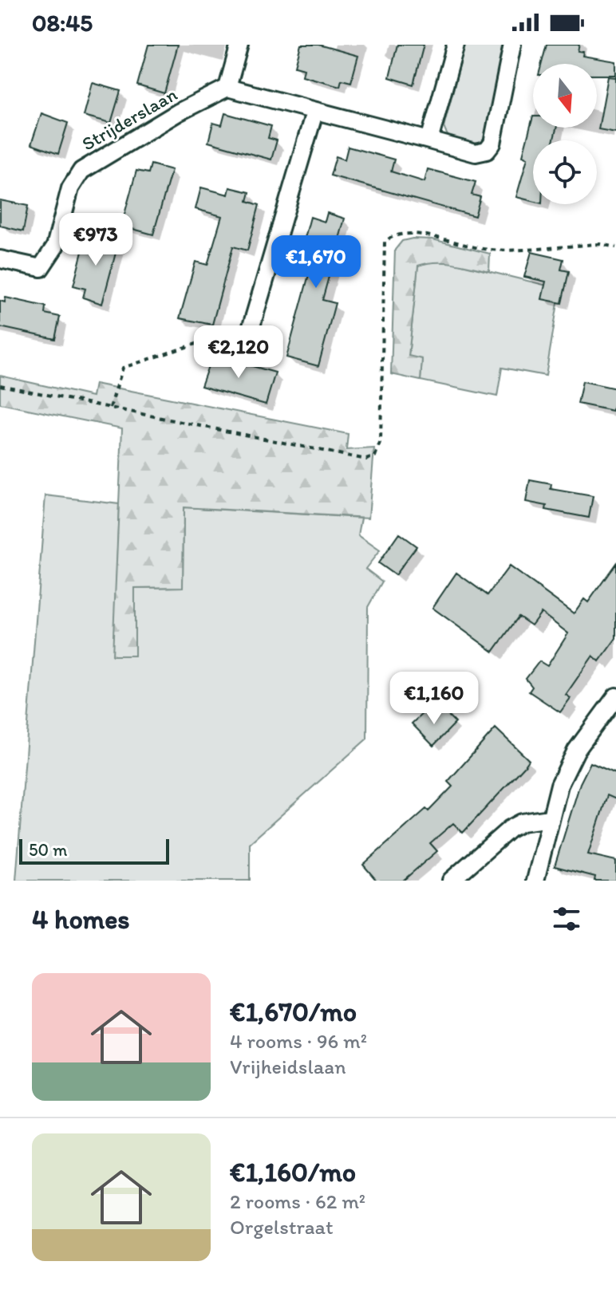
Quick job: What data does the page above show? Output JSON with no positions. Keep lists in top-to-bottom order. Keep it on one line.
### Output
{"streets":{"street":["Strijderslaan"]},"scale_bar":"50 m","north":"bottom","page":{"status":"08:45","price":["€973","€1,670","€2,120","€1,160"],"scale":"50 m","heading":"4 homes","list":[{"name":"€1,670/mo","note":"4 rooms · 96 m² · Vrijheidslaan"},{"name":"€1,160/mo","note":"2 rooms · 62 m² · Orgelstraat"}]}}
